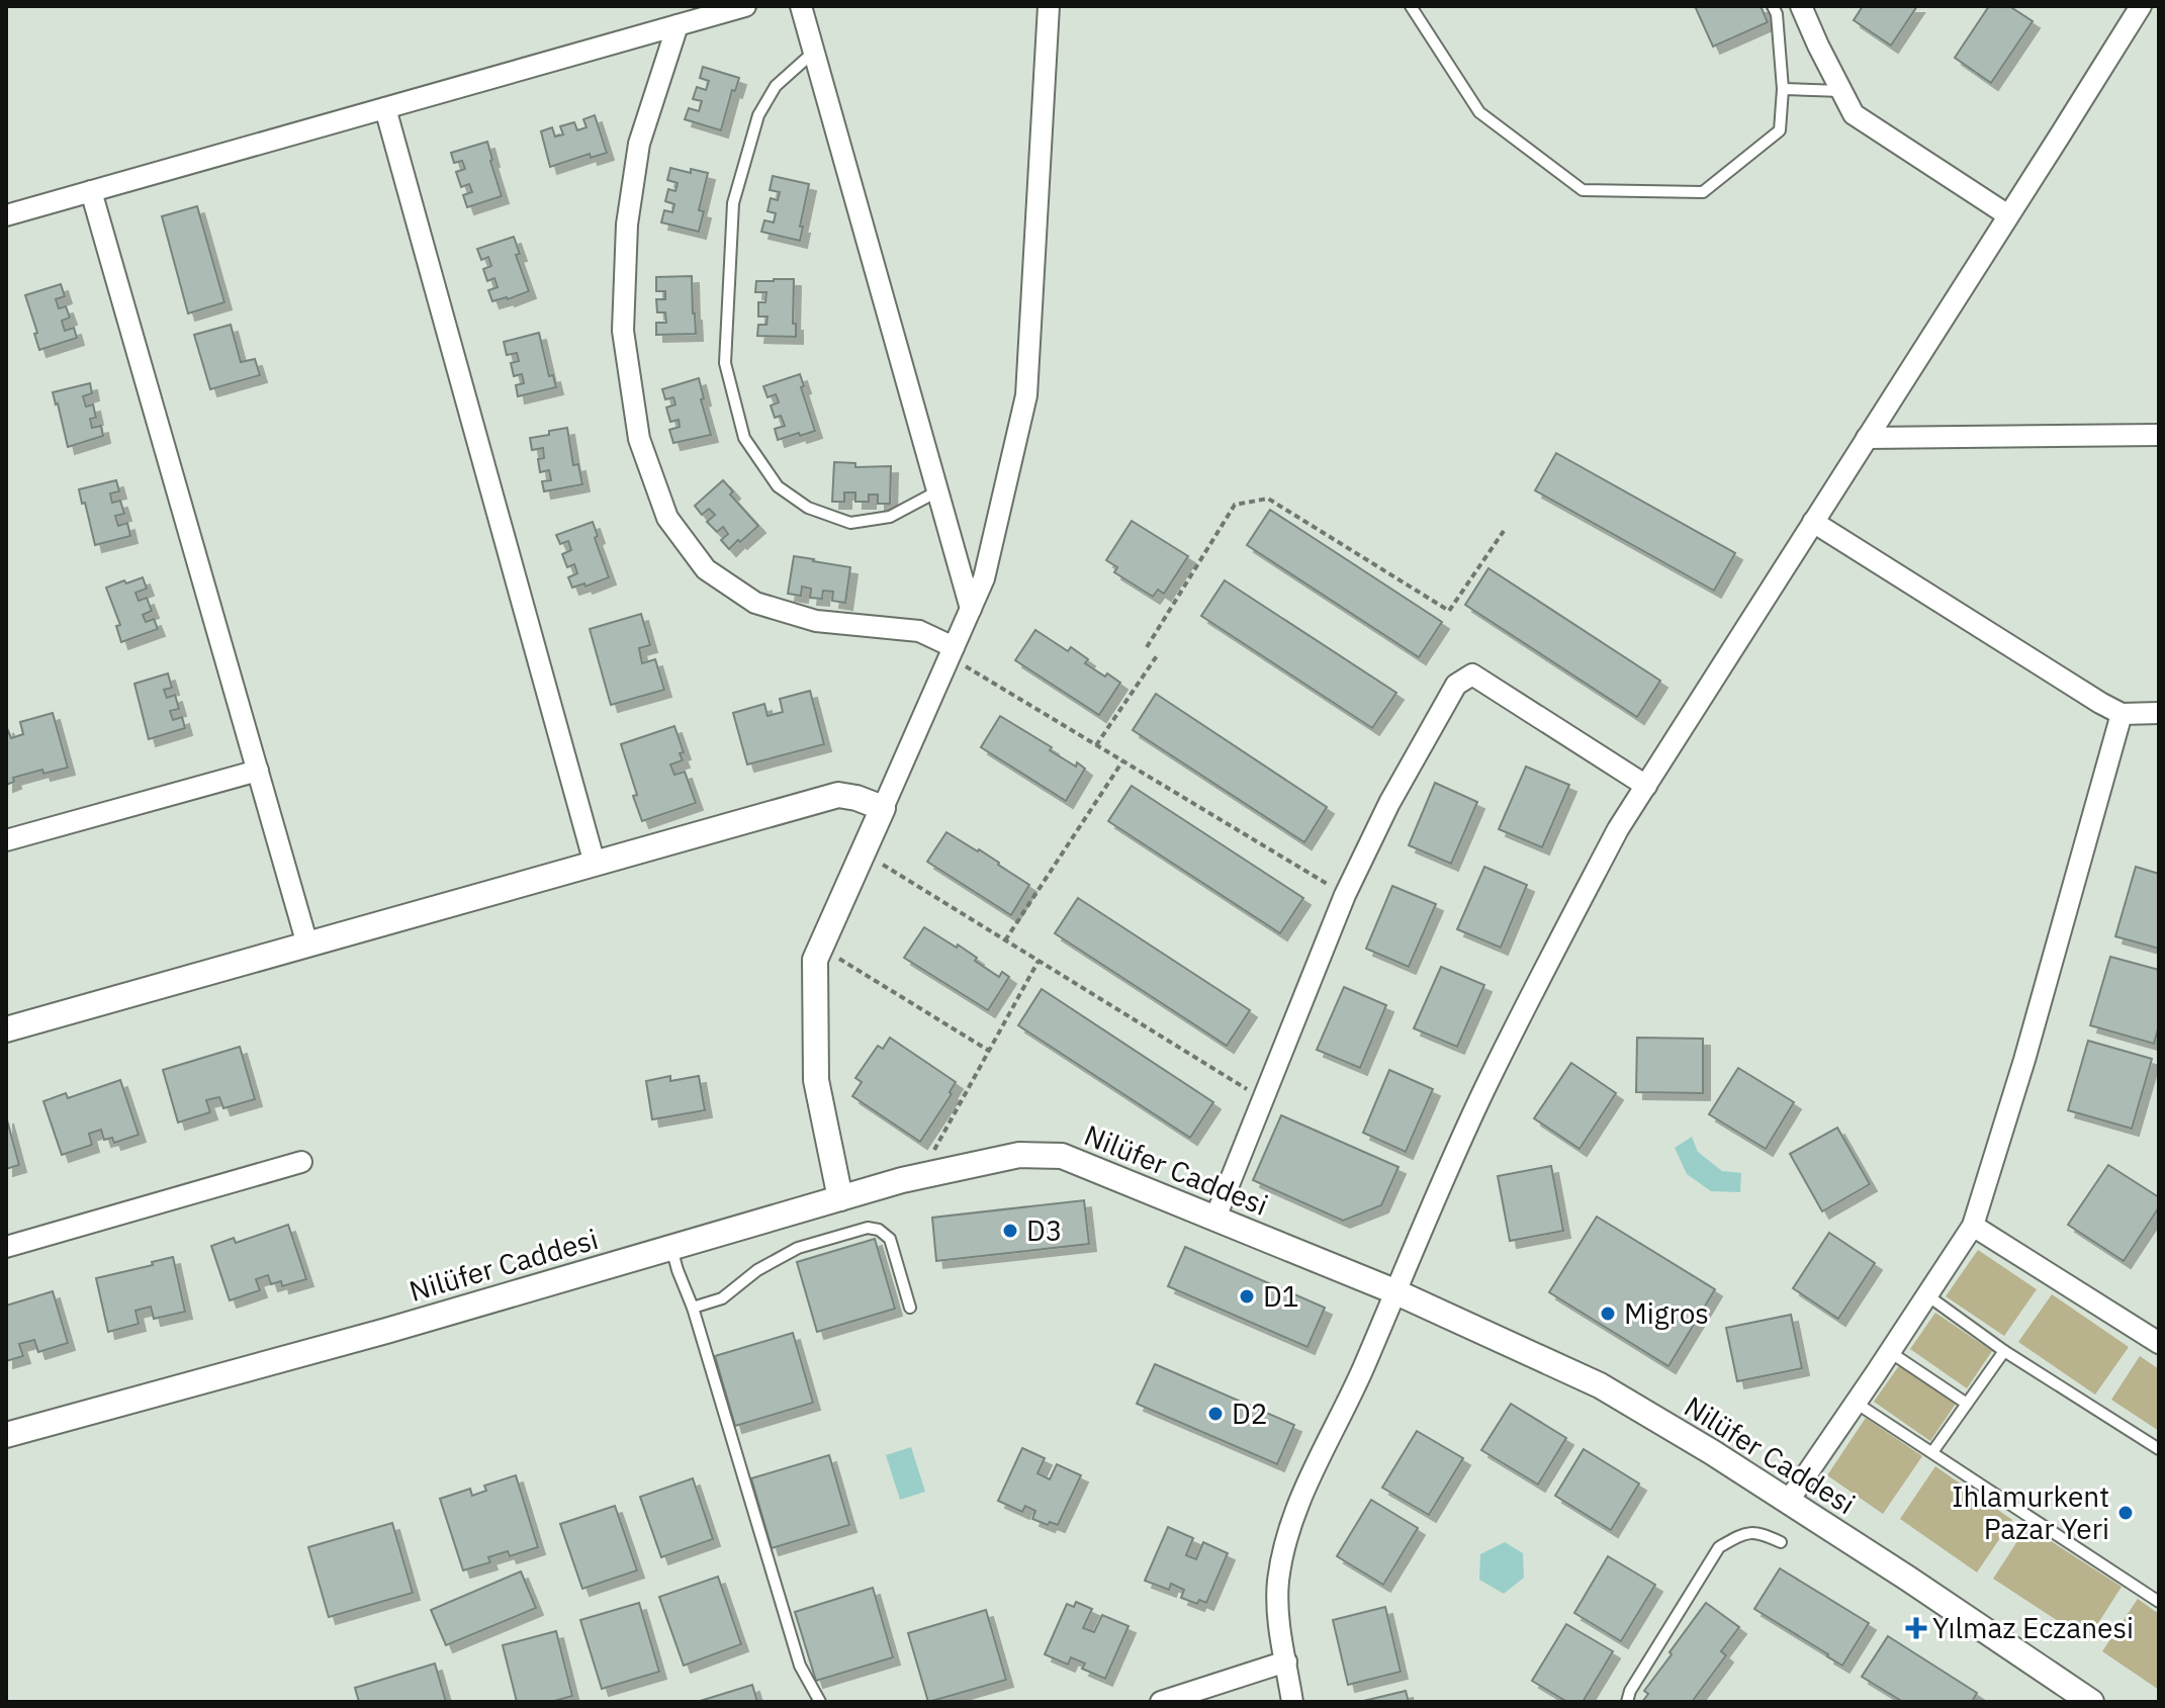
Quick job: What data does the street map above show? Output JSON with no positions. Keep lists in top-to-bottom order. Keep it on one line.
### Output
{"streets":{"street":["Nilüfer Caddesi"]},"places":{"other":["D3","D1","Migros","D2","Ihlamurkent Pazar Yeri"],"health":["Yılmaz Eczanesi"]}}
